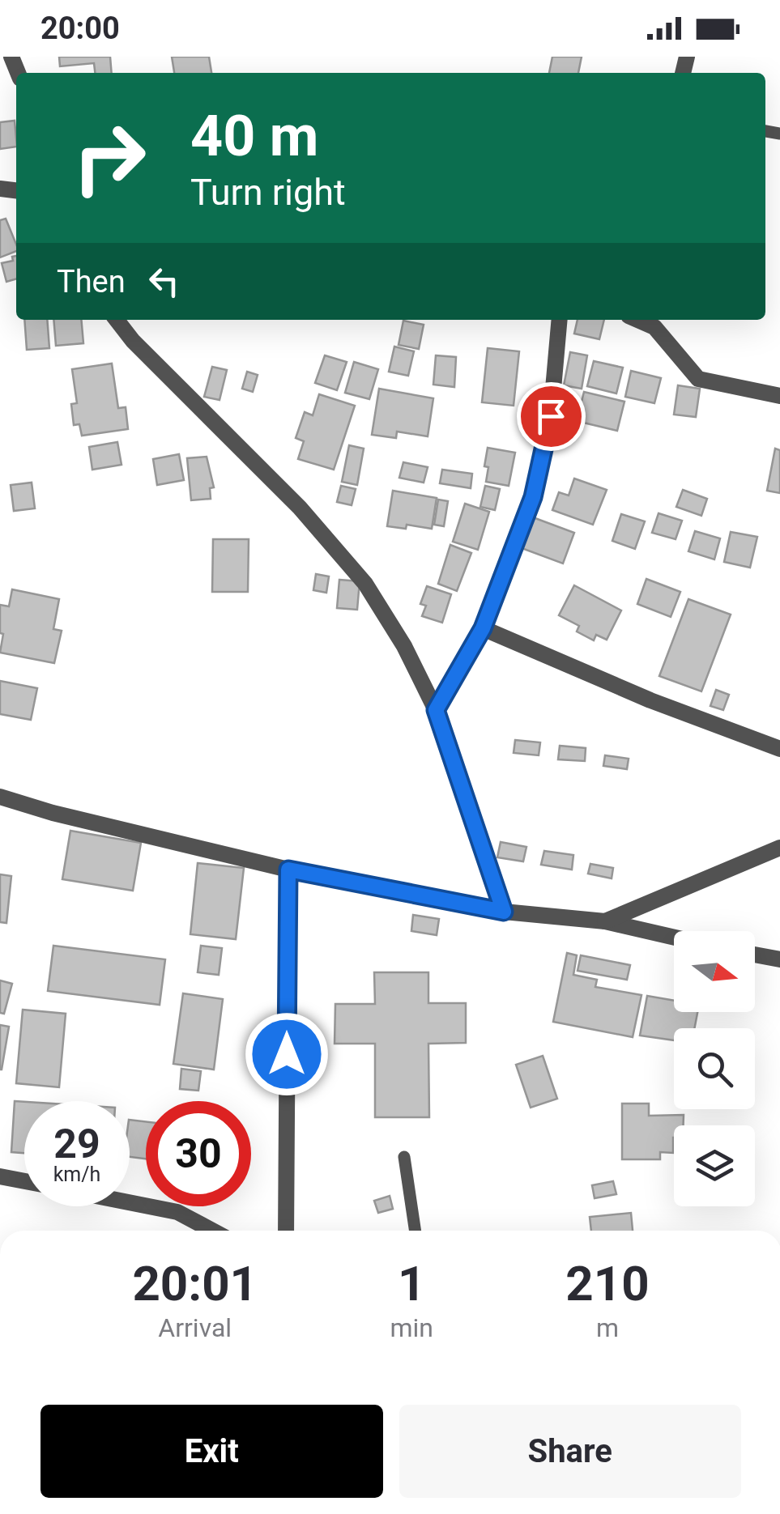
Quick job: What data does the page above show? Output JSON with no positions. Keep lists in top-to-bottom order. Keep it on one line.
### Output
{"north":"right","page":{"status":"20:00","turn":["40 m","Turn right"],"then":"Then","speed":"29 km/h","limit":"30","eta":["20:01","Arrival","1","min","210","m"],"buttons":["Exit","Share"]}}
